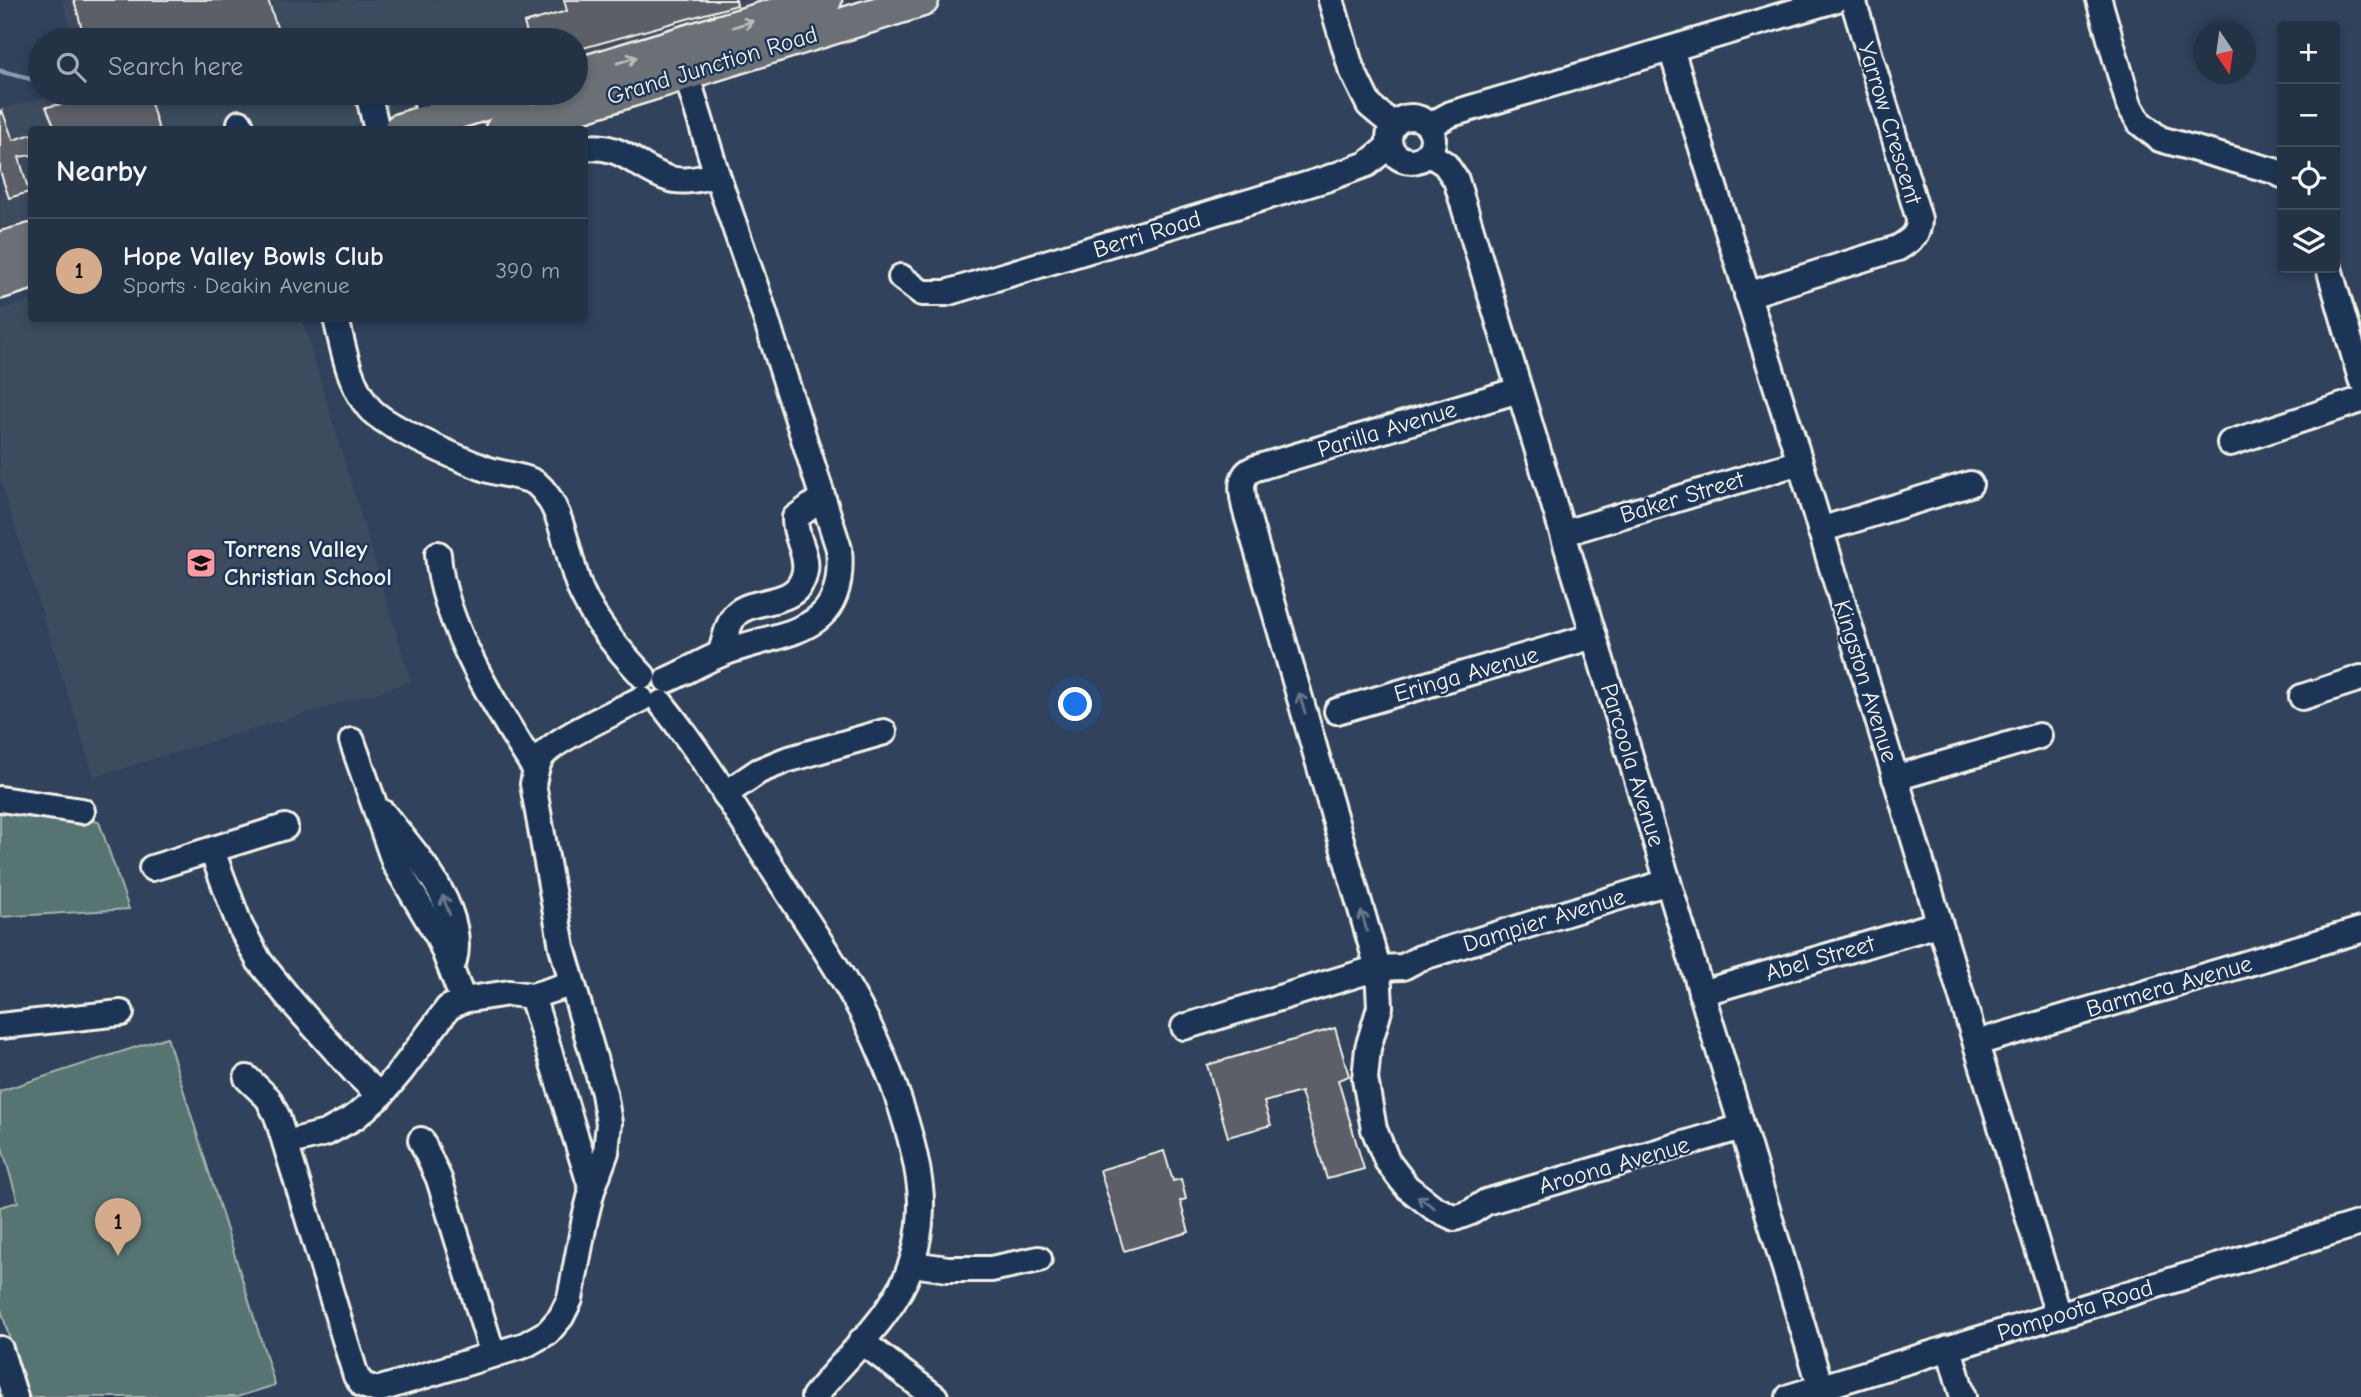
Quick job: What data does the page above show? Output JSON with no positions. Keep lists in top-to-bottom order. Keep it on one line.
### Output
{"streets":{"main road":["Grand Junction Road"],"street":["Yarrow Crescent","Berri Road","Parilla Avenue","Baker Street","Eringa Avenue","Kingston Avenue","Parcoola Avenue","Dampier Avenue","Abel Street","Barmera Avenue","Aroona Avenue","Pompoota Road"]},"crossings":[["Yarrow Crescent","Kingston Avenue"],["Berri Road","Parcoola Avenue"],["Parilla Avenue","Parcoola Avenue"],["Parilla Avenue","Aroona Avenue"],["Baker Street","Kingston Avenue"],["Baker Street","Parcoola Avenue"],["Eringa Avenue","Parcoola Avenue"],["Kingston Avenue","Abel Street"],["Kingston Avenue","Barmera Avenue"],["Kingston Avenue","Pompoota Road"],["Parcoola Avenue","Dampier Avenue"],["Parcoola Avenue","Abel Street"],["Parcoola Avenue","Aroona Avenue"],["Parcoola Avenue","Pompoota Road"],["Dampier Avenue","Aroona Avenue"]],"places":{"school or university":["Torrens Valley Christian School"]},"north":"bottom","page":{"map_buttons":["+","−"],"search":"Search here","heading":"Nearby","list":[{"mark":"1","name":"Hope Valley Bowls Club","note":"Sports · Deakin Avenue","value":"390 m"}],"pins":"1"}}
